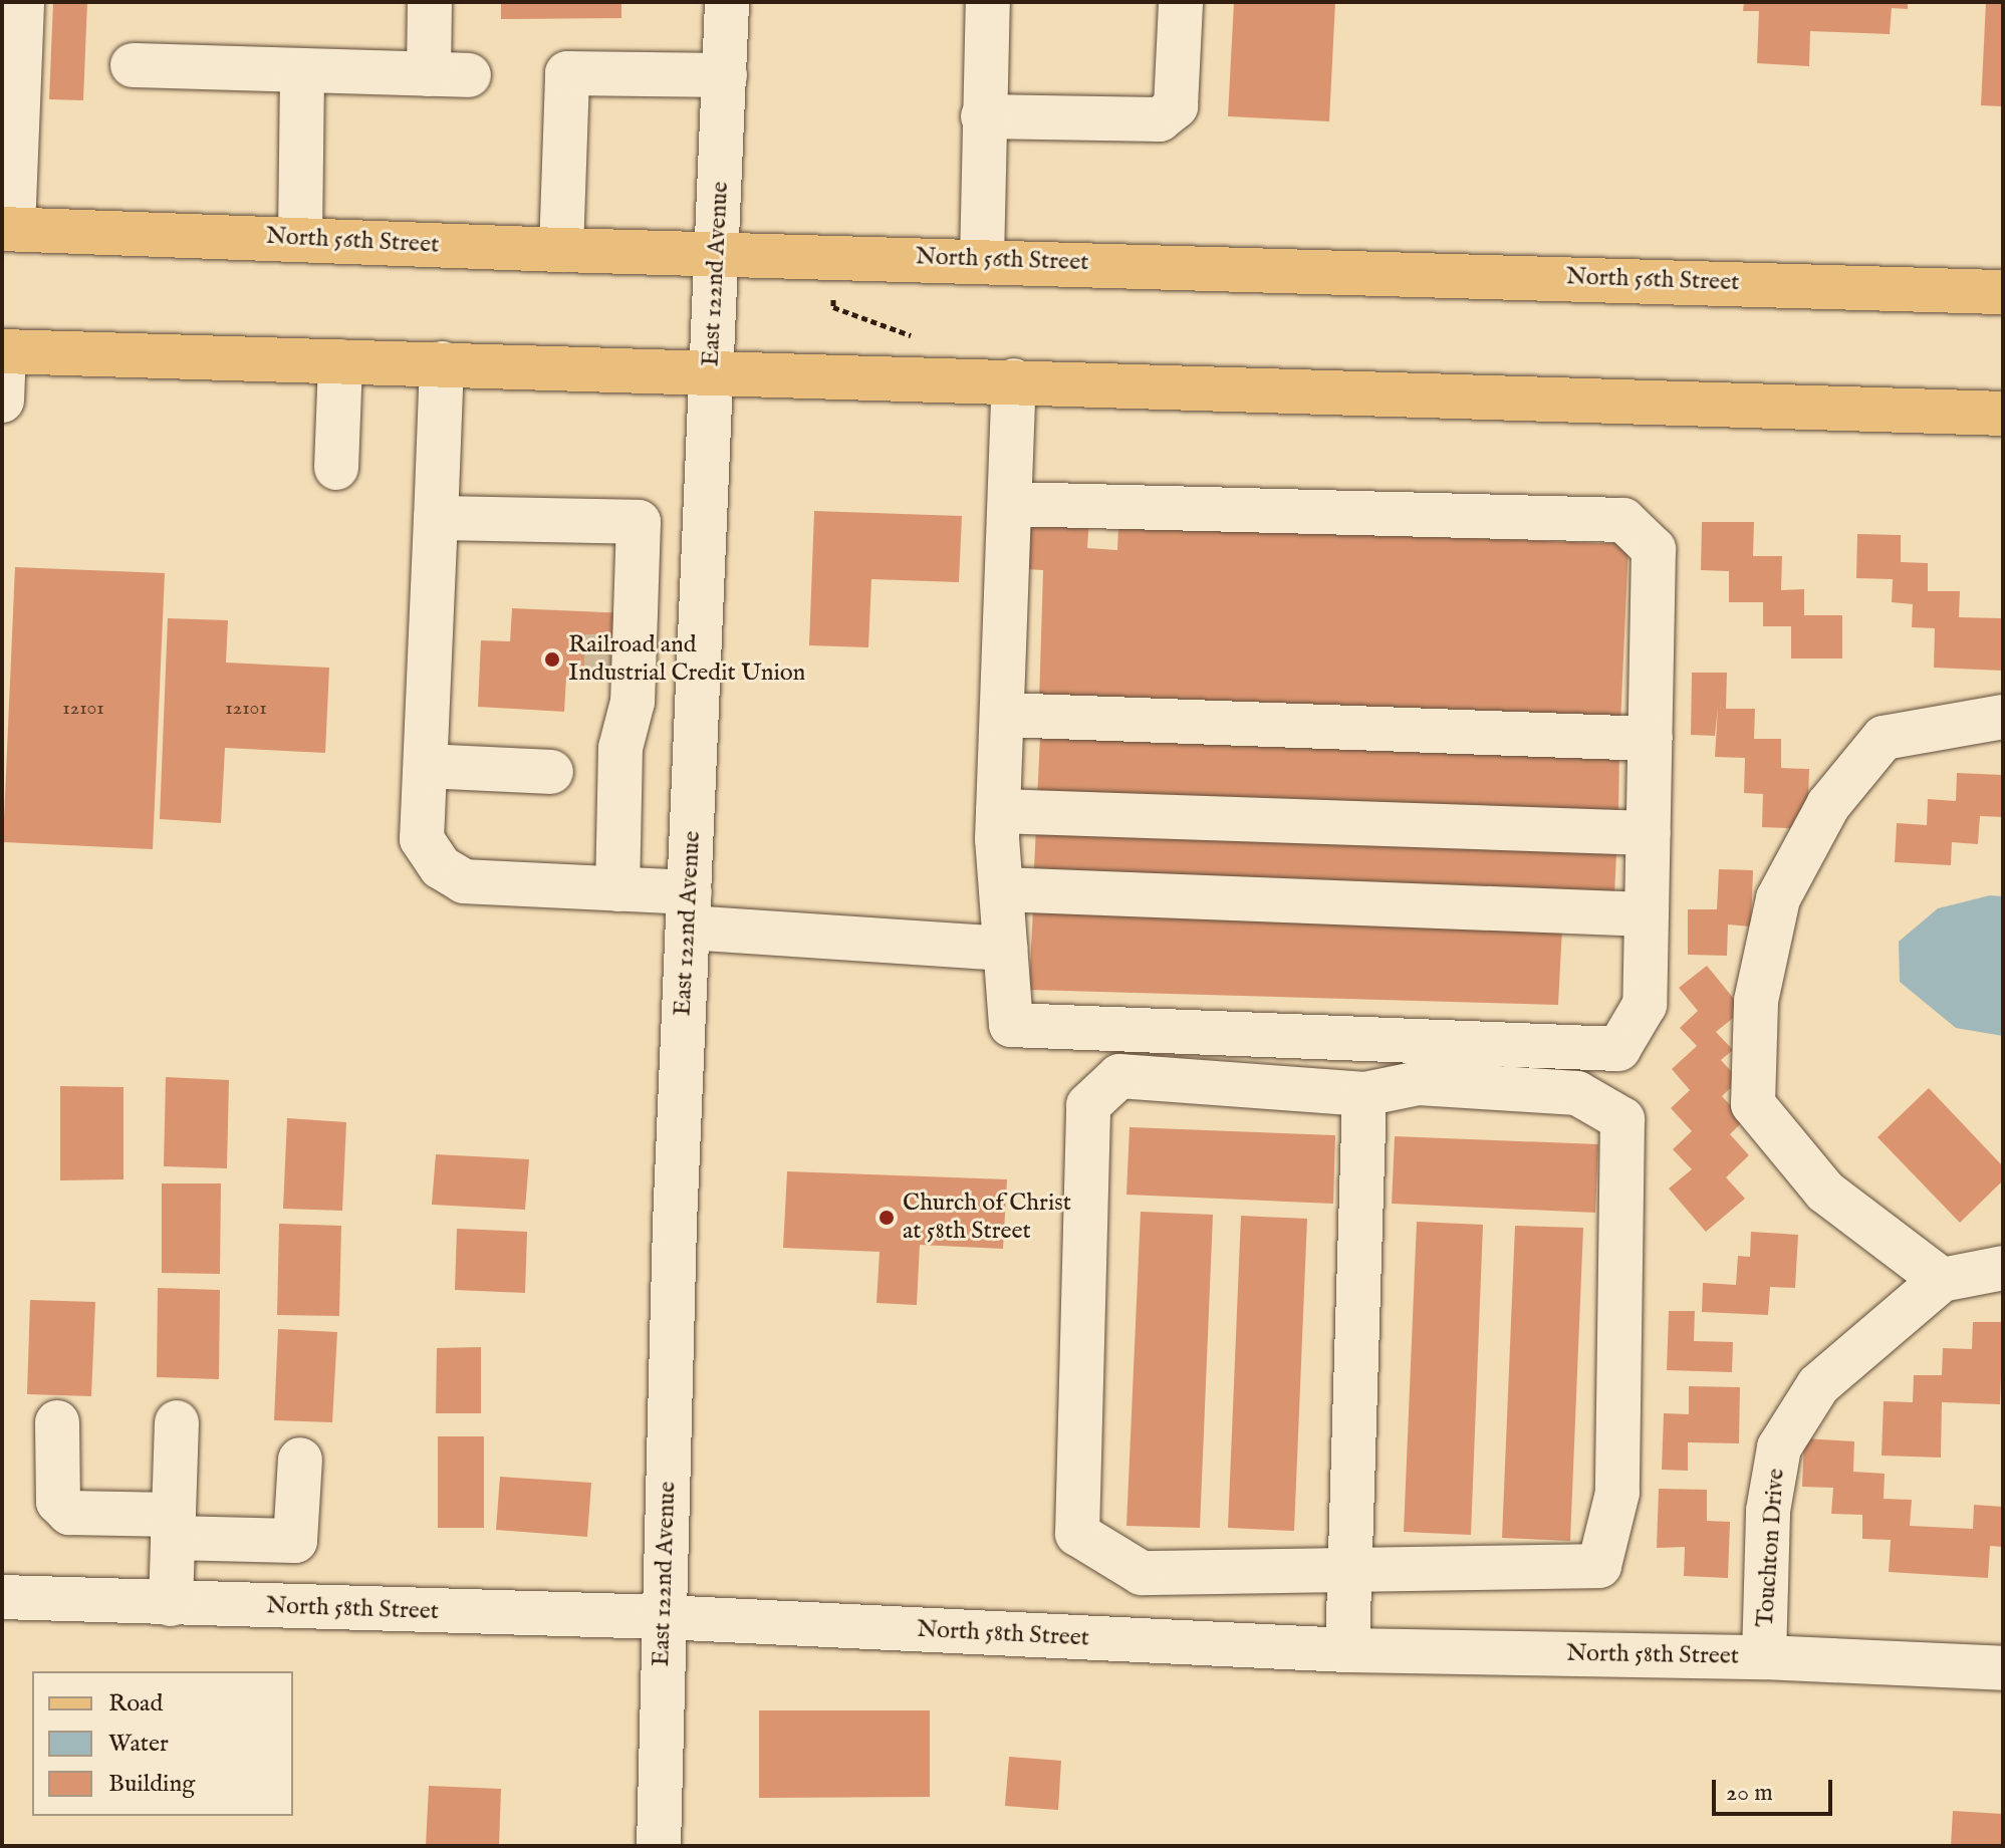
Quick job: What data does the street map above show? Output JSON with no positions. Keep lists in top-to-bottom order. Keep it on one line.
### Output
{"streets":{"main road":["North 56th Street"],"street":["East 122nd Avenue","Touchton Drive","North 58th Street"]},"crossings":[["North 56th Street","East 122nd Avenue"],["East 122nd Avenue","North 58th Street"],["Touchton Drive","North 58th Street"]],"places":["Railroad and Industrial Credit Union","Church of Christ at 58th Street"],"house_numbers":["12101","12101"],"legend":["Road","Water","Building"],"scale_bar":"20 m"}
